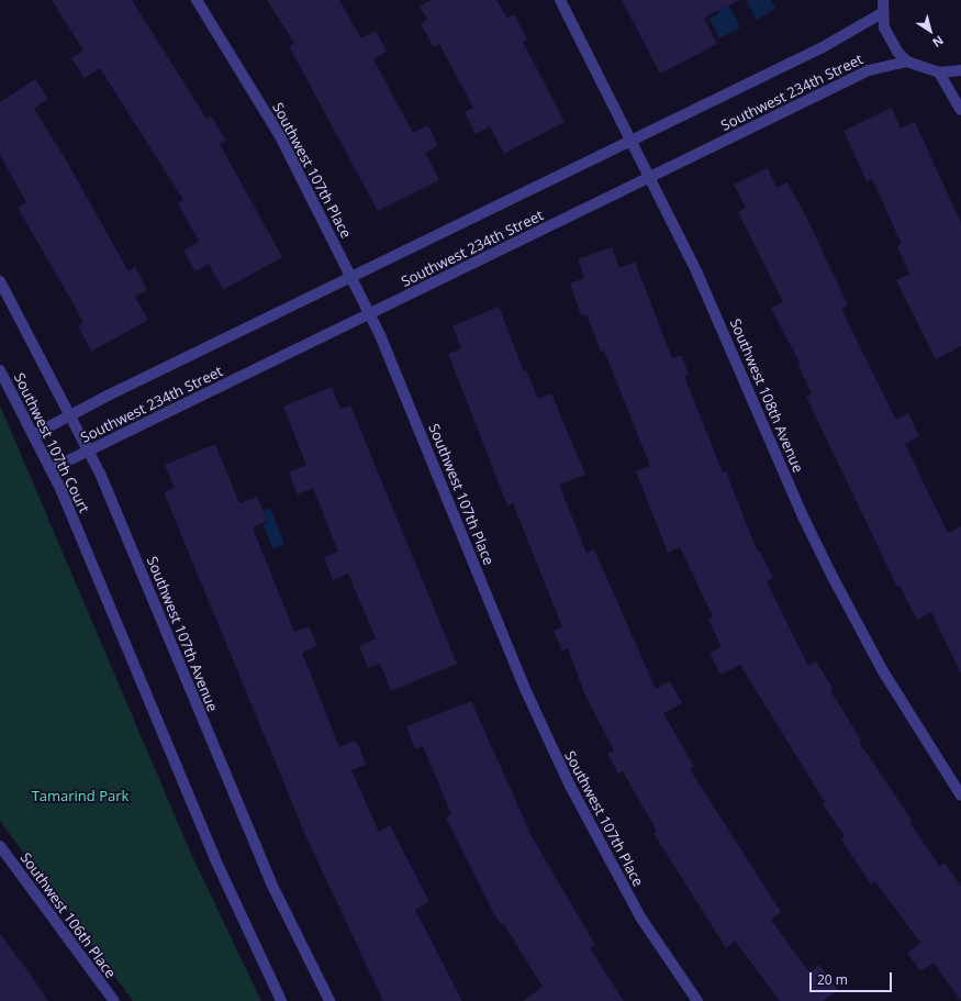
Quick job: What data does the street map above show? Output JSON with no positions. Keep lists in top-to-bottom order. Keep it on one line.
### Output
{"streets":{"street":["Southwest 234th Street","Southwest 107th Place","Southwest 108th Avenue","Southwest 107th Court","Southwest 107th Avenue","Southwest 106th Place"]},"crossings":[["Southwest 234th Street","Southwest 107th Place"],["Southwest 234th Street","Southwest 108th Avenue"],["Southwest 234th Street","Southwest 107th Court"],["Southwest 234th Street","Southwest 107th Avenue"]],"parks":["Tamarind Park"],"scale_bar":"20 m","north":"bottom right"}
